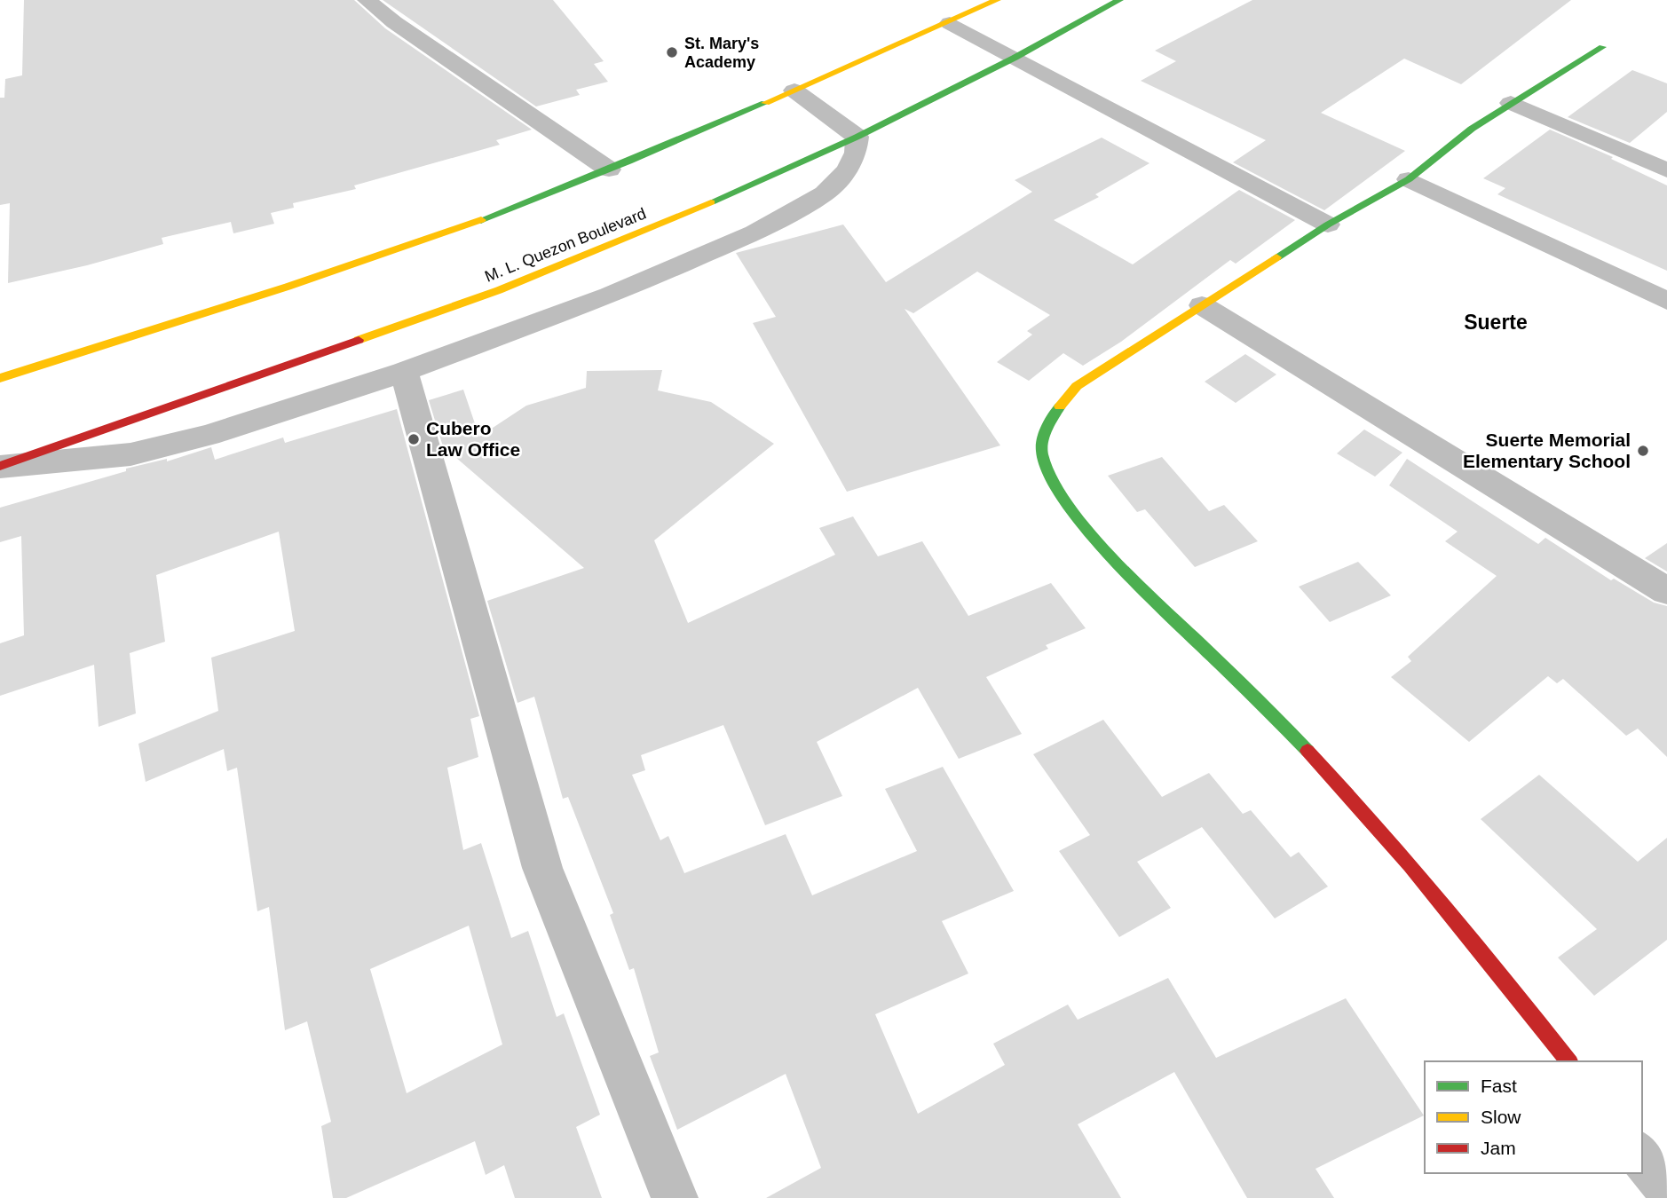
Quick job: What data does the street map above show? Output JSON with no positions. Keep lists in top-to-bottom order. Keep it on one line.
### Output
{"streets":{"main road":["M. L. Quezon Boulevard"]},"districts":["Suerte"],"places":["St. Mary's Academy","Cubero Law Office","Suerte Memorial Elementary School"],"legend":["Fast","Slow","Jam"]}
